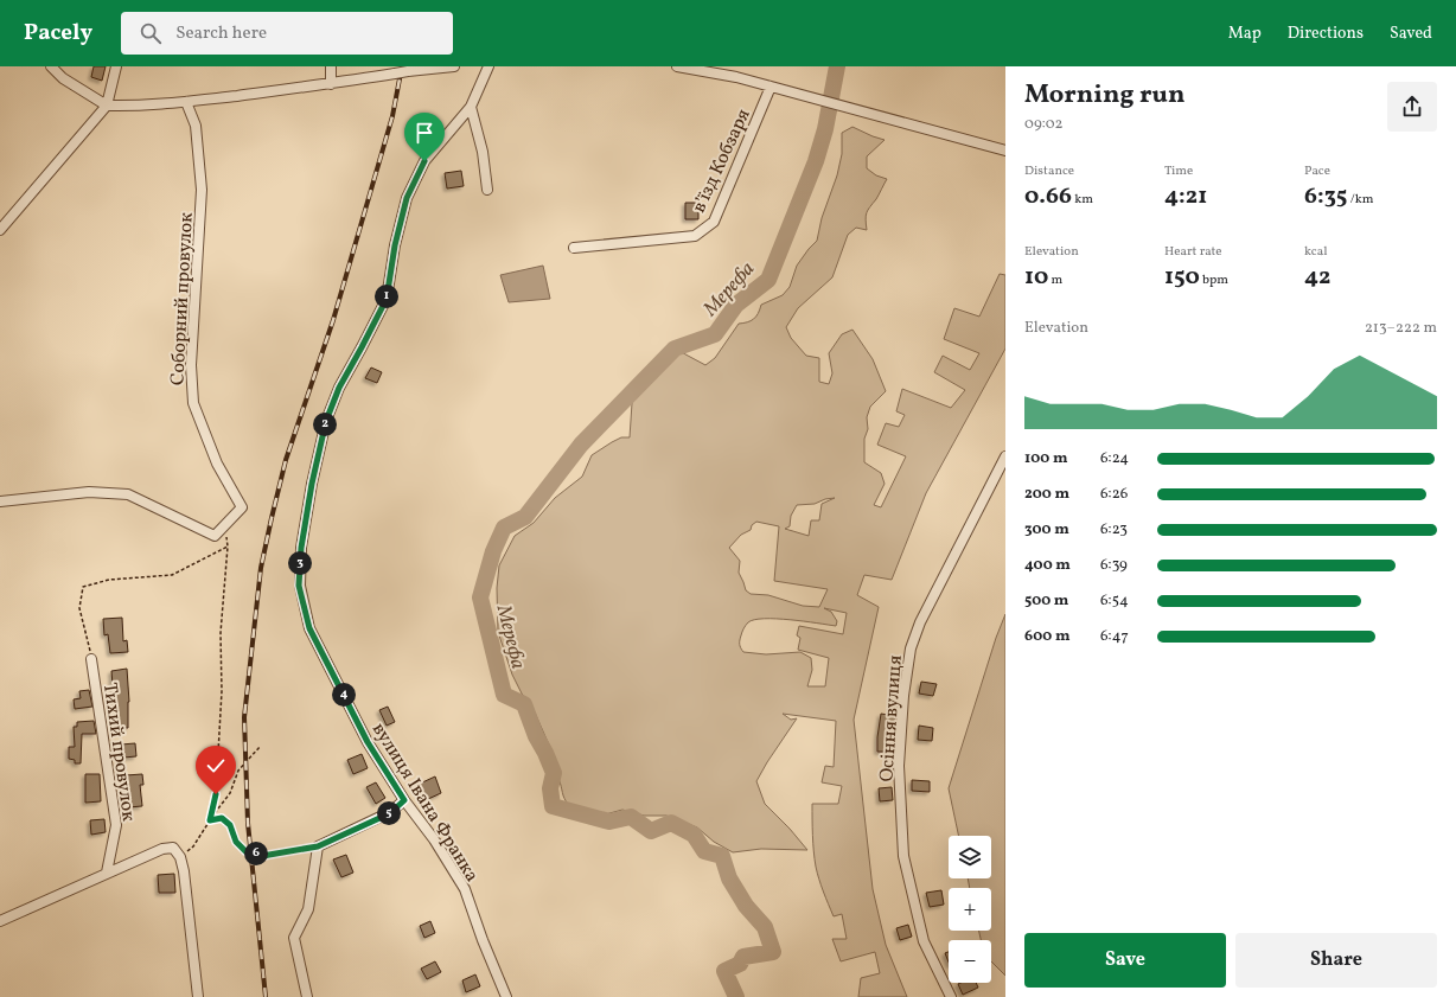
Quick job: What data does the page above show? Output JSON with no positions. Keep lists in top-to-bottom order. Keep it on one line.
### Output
{"streets":{"street":["в’їзд Кобзаря","Соборний провулок","Осіння вулиця","Тихий провулок","вулиця Івана Франка"]},"water":["Мерефа"],"page":{"header":"Pacely","search":"Search here","nav":["Map","Directions","Saved"],"heading":["Morning run","09:02"],"stats":[["Distance","0.66 km"],["Time","4:21"],["Pace","6:35 /km"],["Elevation","10 m"],["Heart rate","150 bpm"],["kcal","42"]],"pins":["1","2","3","4","5","6"],"chart":["Elevation","213–222 m"],"list":[{"name":"100 m","note":"6:24"},{"name":"200 m","note":"6:26"},{"name":"300 m","note":"6:23"},{"name":"400 m","note":"6:39"},{"name":"500 m","note":"6:54"},{"name":"600 m","note":"6:47"}],"map_buttons":["+","−"],"buttons":["Save","Share"]}}
